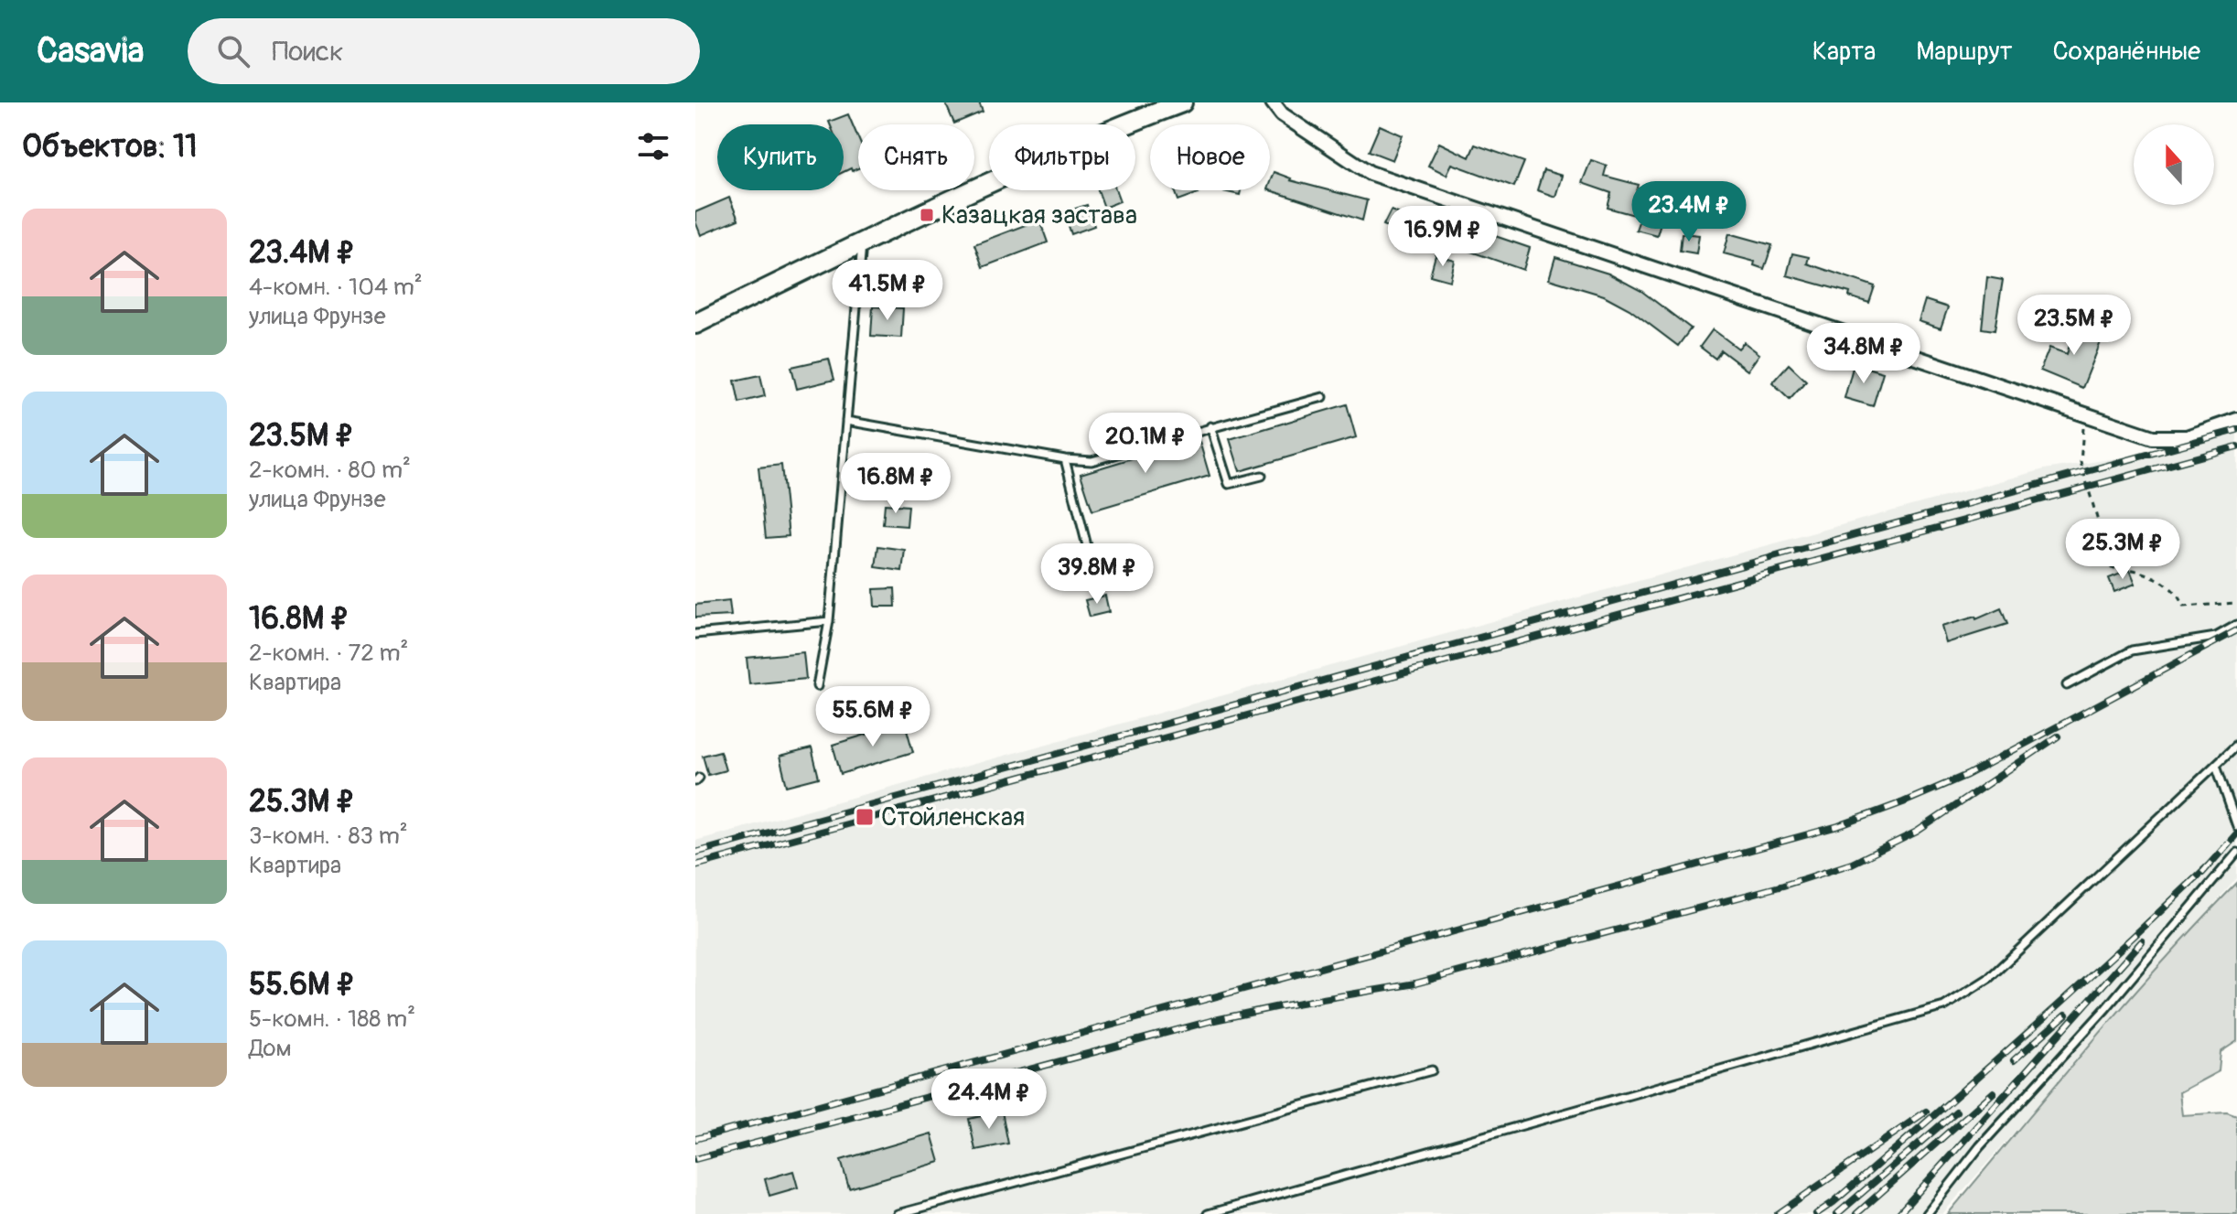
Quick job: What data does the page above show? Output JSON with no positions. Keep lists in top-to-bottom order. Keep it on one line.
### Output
{"places":{"transit":["Казацкая застава","Стойленская"]},"north":"top","page":{"header":"Casavia","search":"Поиск","nav":["Карта","Маршрут","Сохранённые"],"heading":"Объектов: 11","chip":["Купить","Снять","Фильтры","Новое"],"price":["23.4M ₽","16.9M ₽","41.5M ₽","23.5M ₽","34.8M ₽","20.1M ₽","16.8M ₽","25.3M ₽","39.8M ₽","55.6M ₽","24.4M ₽"],"list":[{"name":"23.4M ₽","note":"4-комн. · 104 m² · улица Фрунзе"},{"name":"23.5M ₽","note":"2-комн. · 80 m² · улица Фрунзе"},{"name":"16.8M ₽","note":"2-комн. · 72 m² · Квартира"},{"name":"25.3M ₽","note":"3-комн. · 83 m² · Квартира"},{"name":"55.6M ₽","note":"5-комн. · 188 m² · Дом"}]}}
